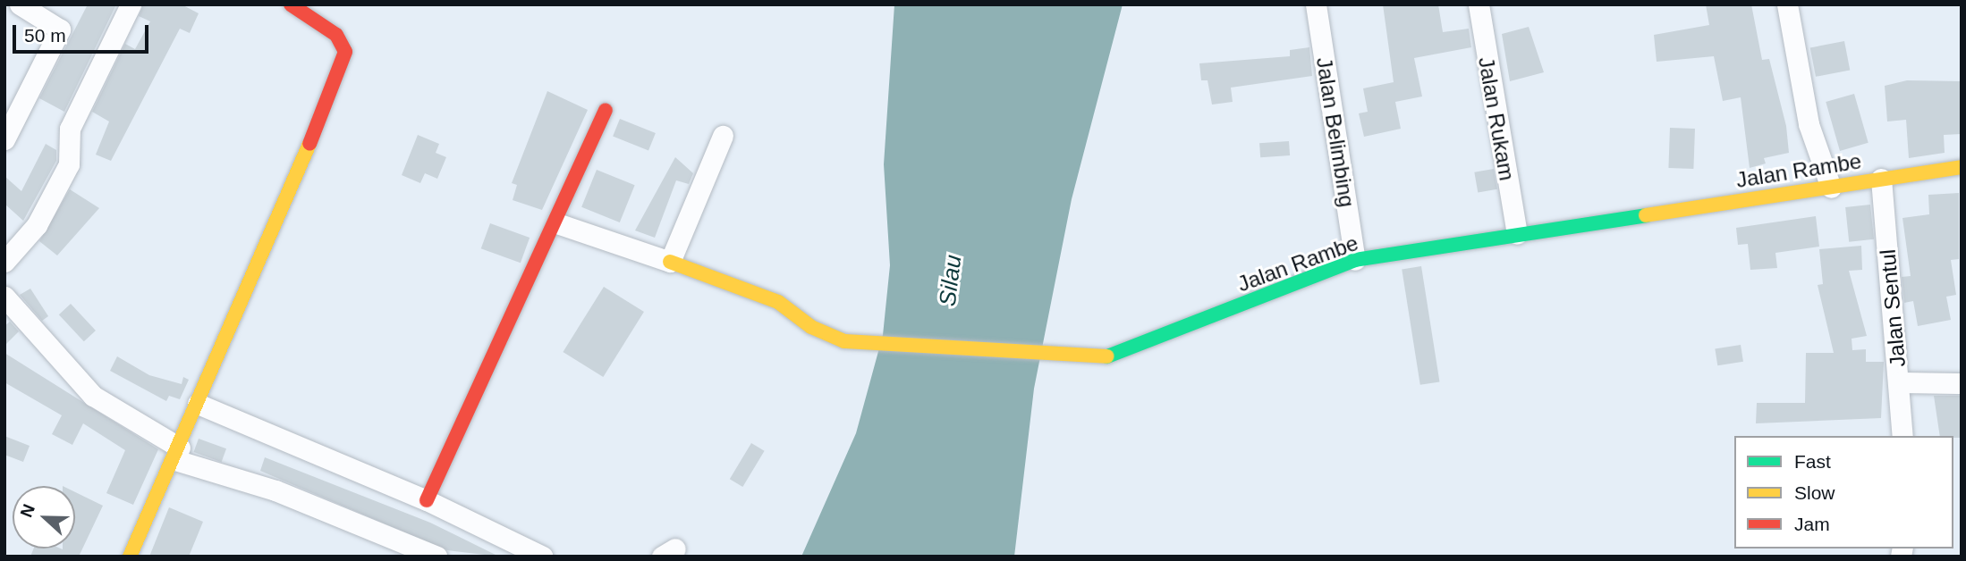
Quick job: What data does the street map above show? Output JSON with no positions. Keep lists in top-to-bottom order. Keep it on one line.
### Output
{"streets":{"street":["Jalan Rukam","Jalan Belimbing","Jalan Rambe","Jalan Sentul"]},"crossings":[["Jalan Rukam","Jalan Rambe"],["Jalan Belimbing","Jalan Rambe"],["Jalan Rambe","Jalan Sentul"]],"water":["Silau"],"legend":["Fast","Slow","Jam"],"scale_bar":"50 m","north":"left"}
